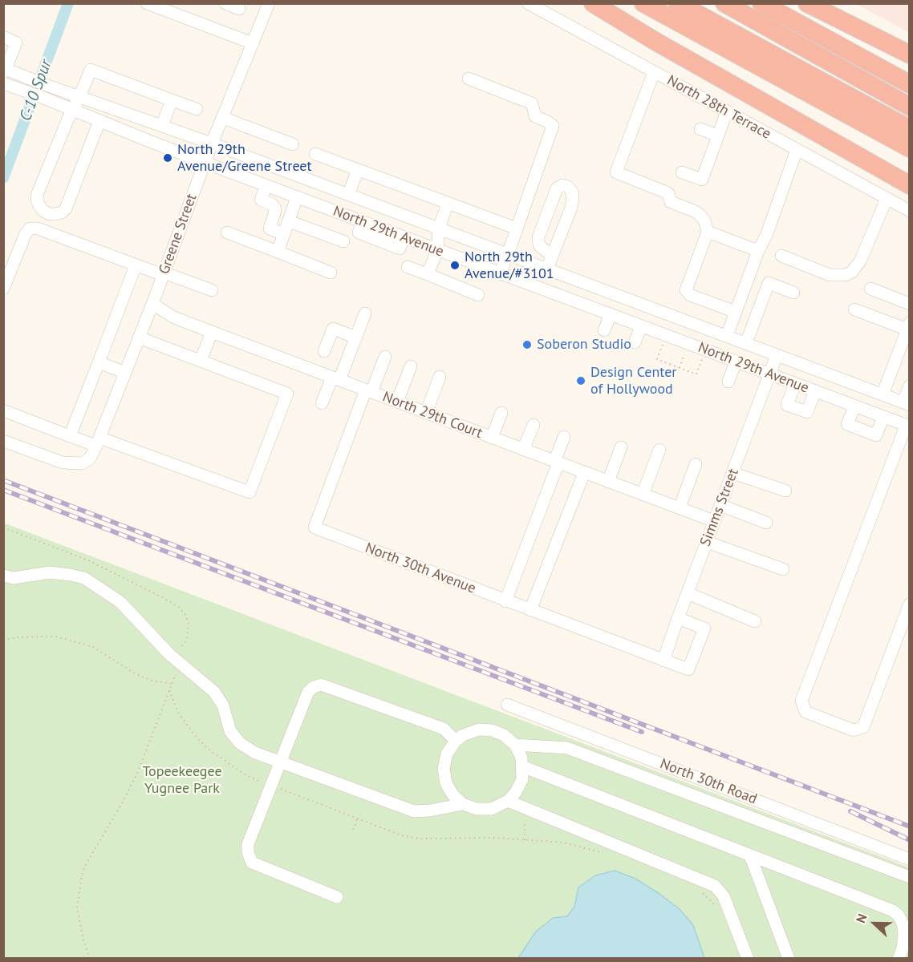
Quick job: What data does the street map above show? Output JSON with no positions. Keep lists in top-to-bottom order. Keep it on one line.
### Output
{"streets":{"street":["North 28th Terrace","North 29th Avenue","Greene Street","North 29th Court","Simms Street","North 30th Avenue","North 30th Road"]},"crossings":[["North 29th Avenue","Greene Street"],["North 29th Avenue","Simms Street"],["Greene Street","North 29th Court"],["North 29th Court","Simms Street"],["North 29th Court","North 30th Avenue"],["Simms Street","North 30th Avenue"]],"water":["C-10 Spur"],"parks":["Topeekeegee Yugnee Park"],"places":["North 29th Avenue/Greene Street","North 29th Avenue/#3101","Soberon Studio","Design Center of Hollywood"],"north":"left"}
